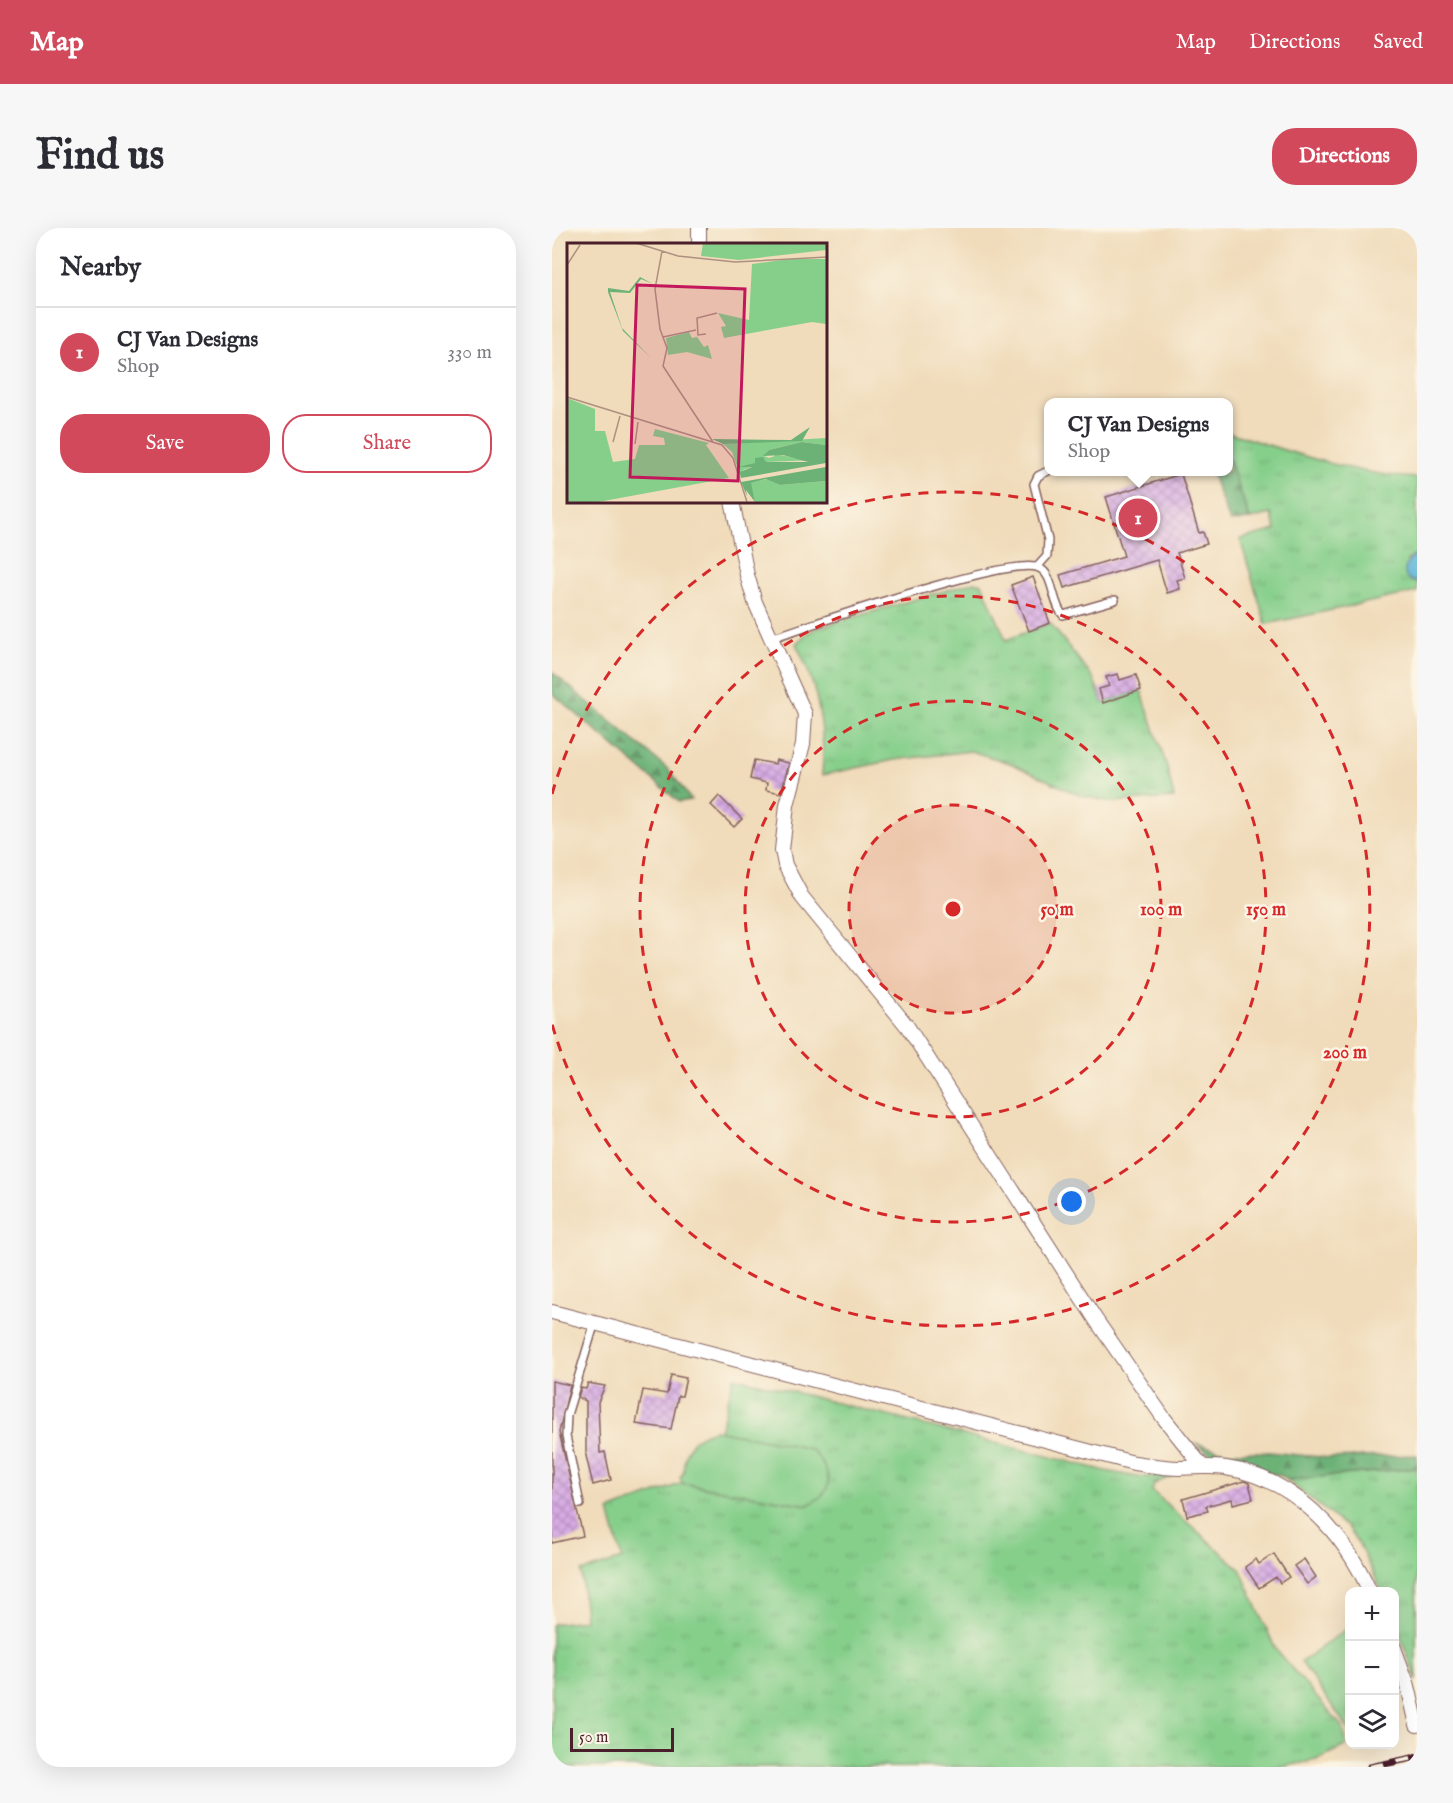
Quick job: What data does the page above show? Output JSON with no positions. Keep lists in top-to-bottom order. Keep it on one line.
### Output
{"scale_bar":"50 m","page":{"header":"Map","nav":["Map","Directions","Saved"],"buttons":["Directions",["Save","Share"]],"title":"Find us","heading":"Nearby","list":[{"mark":"1","name":"CJ Van Designs","note":"Shop","value":"330 m"}],"popup":["CJ Van Designs","Shop"],"pins":"1","map_buttons":["+","−"],"scale":"50 m"},"rings":["50 m","100 m","150 m","200 m"]}
